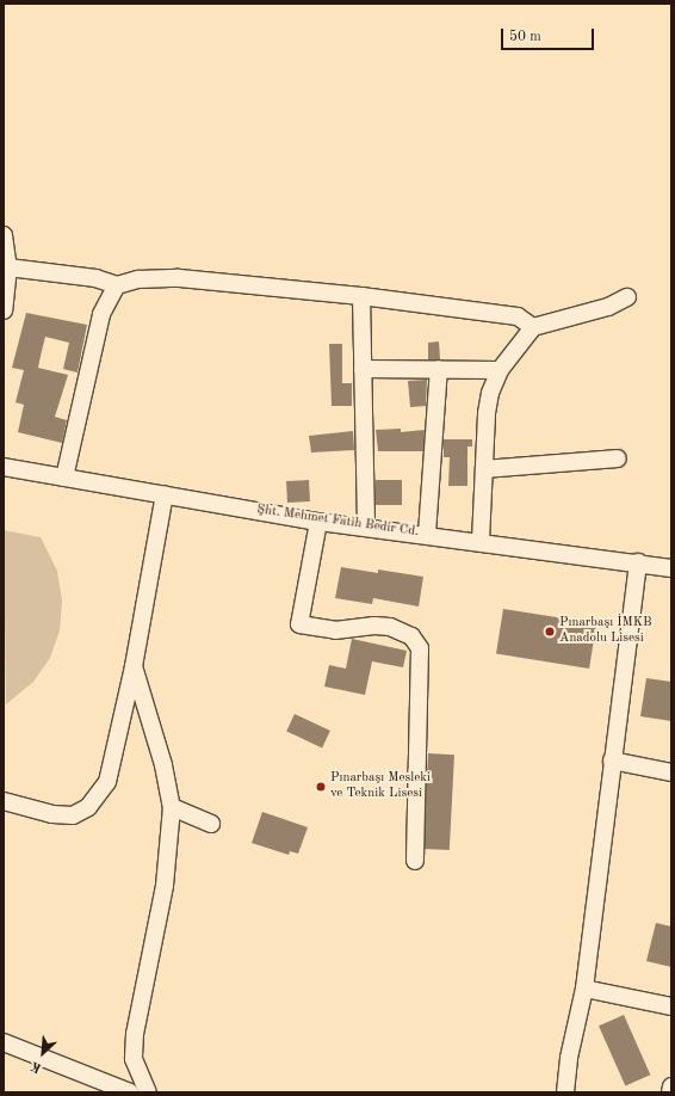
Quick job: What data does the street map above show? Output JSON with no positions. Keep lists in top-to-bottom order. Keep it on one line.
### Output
{"streets":{"street":["Şht. Mehmet Fatih Bedir Cd."]},"places":["Pınarbaşı İMKB Anadolu Lisesi","Pınarbaşı Mesleki ve Teknik Lisesi"],"scale_bar":"50 m","north":"bottom left"}
